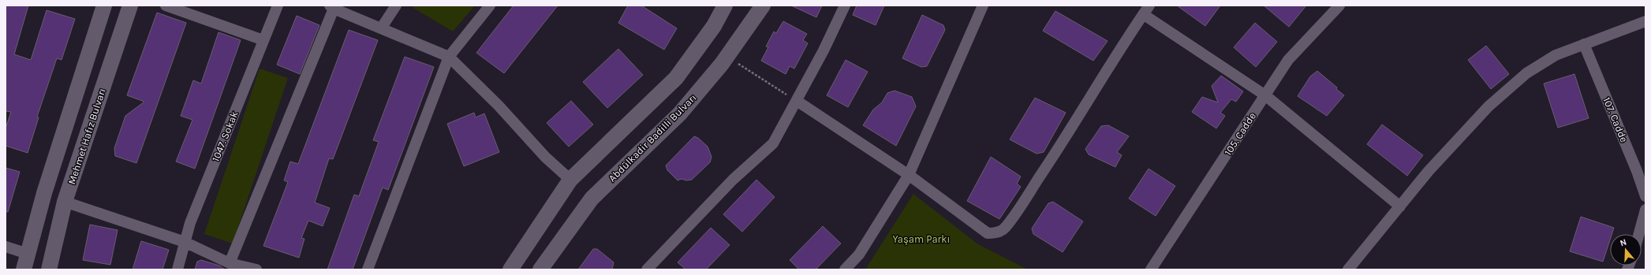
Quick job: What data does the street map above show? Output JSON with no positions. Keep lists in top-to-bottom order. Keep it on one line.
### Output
{"streets":{"main road":["Mehmet Hafız Bulvarı","Abdülkadir Badilli Bulvarı"],"street":["107. Cadde","105. Cadde","1047. Sokak"]},"parks":["Yaşam Parkı"],"north":"top"}
